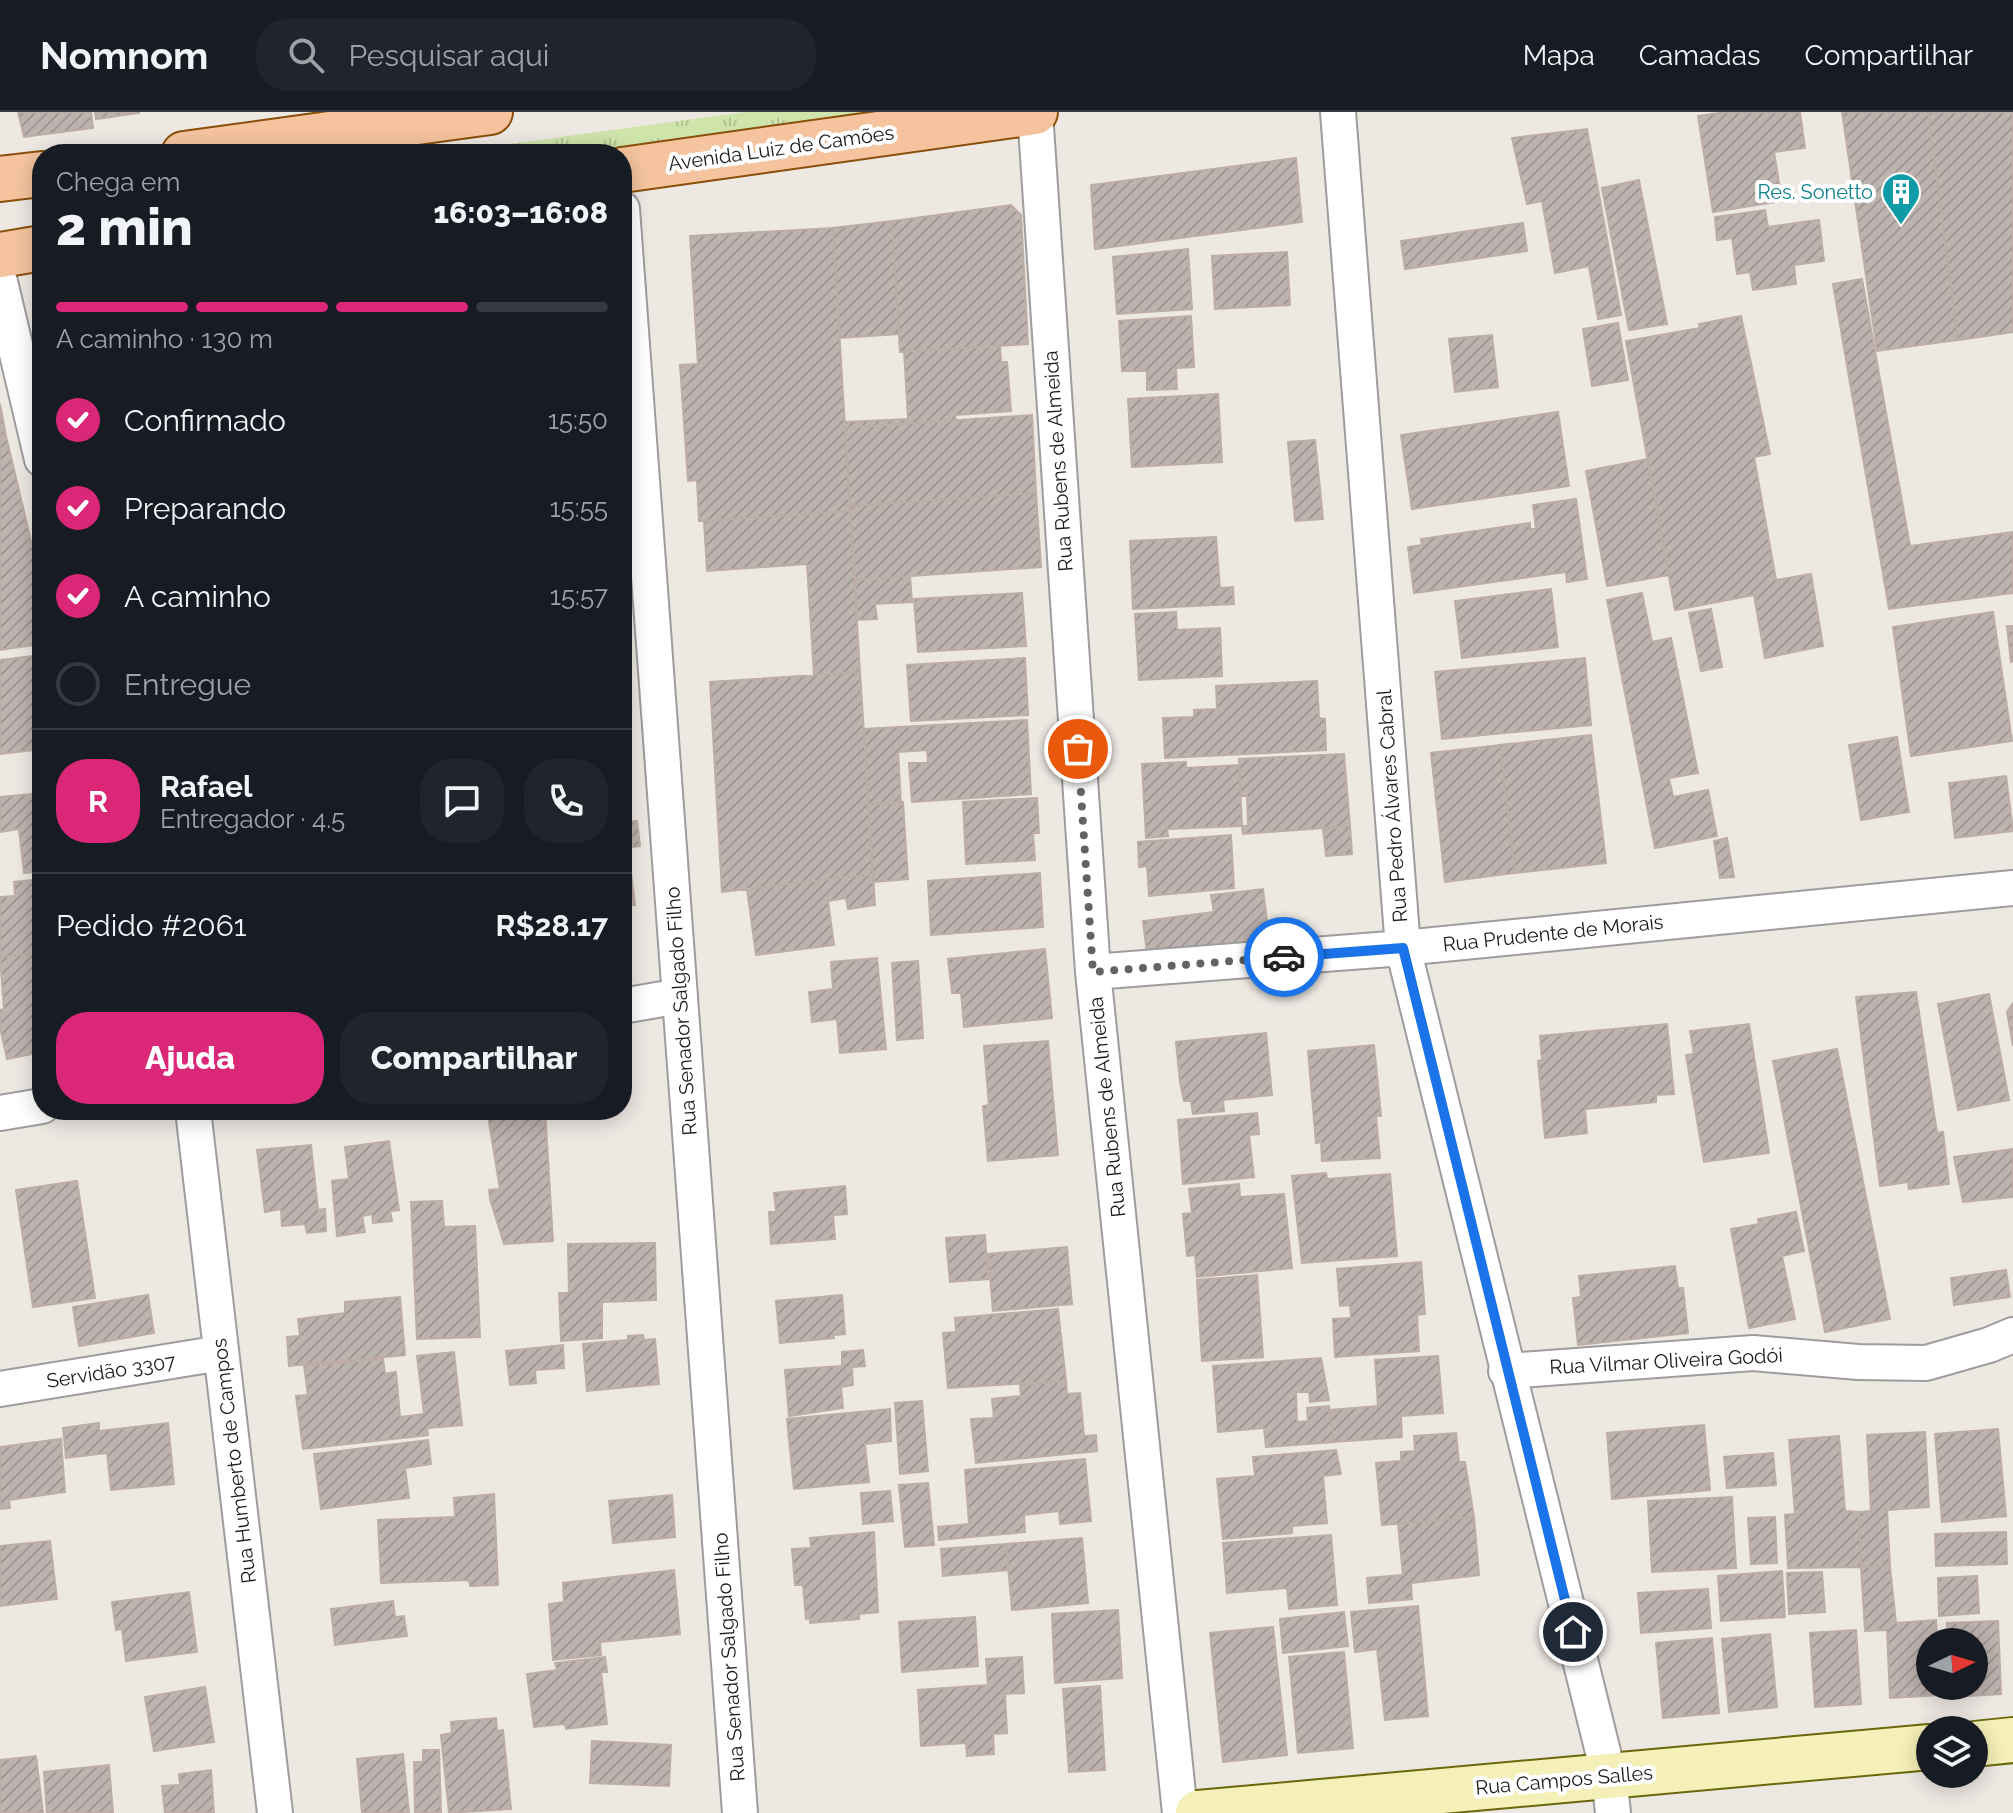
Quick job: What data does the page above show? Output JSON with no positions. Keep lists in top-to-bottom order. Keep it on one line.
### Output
{"streets":{"main road":["Avenida Luiz de Camões","Rua Campos Salles"],"street":["Rua Rubens de Almeida","Rua Pedro Álvares Cabral","Rua Prudente de Morais","Rua Senador Salgado Filho","Rua Vilmar Oliveira Godói","Servidão 3307","Rua Humberto de Campos"]},"crossings":[["Avenida Luiz de Camões","Rua Rubens de Almeida"],["Rua Rubens de Almeida","Rua Prudente de Morais"],["Rua Pedro Álvares Cabral","Rua Prudente de Morais"],["Rua Pedro Álvares Cabral","Rua Vilmar Oliveira Godói"],["Rua Pedro Álvares Cabral","Rua Campos Salles"],["Servidão 3307","Rua Humberto de Campos"]],"places":{"building":["Res. Sonetto"]},"north":"right","page":{"header":"Nomnom","search":"Pesquisar aqui","nav":["Mapa","Camadas","Compartilhar"],"heading":["2 min","Chega em","16:03–16:08"],"panel":["Rafael","Entregador · 4.5","Pedido #2061","R$28.17"],"bar":"A caminho · 130 m","list":[["Confirmado","15:50"],["Preparando","15:55"],["A caminho","15:57"],"Entregue"],"round":"R","buttons":["Ajuda","Compartilhar"]}}
